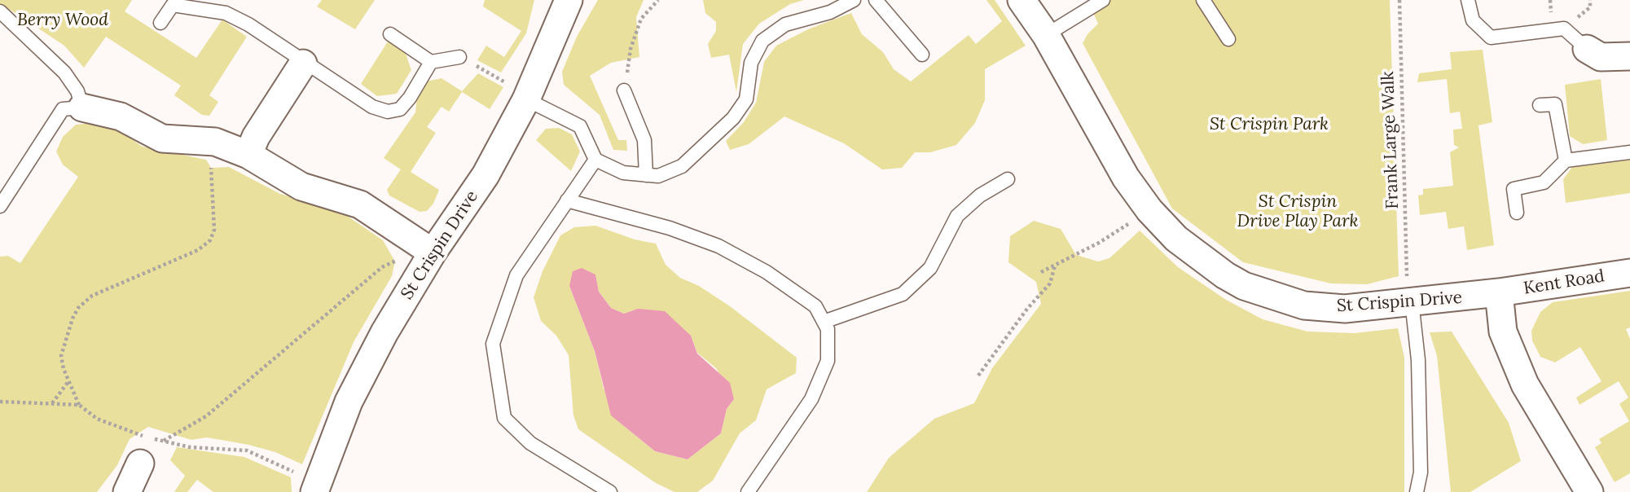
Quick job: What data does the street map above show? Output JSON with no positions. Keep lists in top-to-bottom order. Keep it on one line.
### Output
{"streets":{"street":["St Crispin Drive","Kent Road"],"path":["Frank Large Walk"]},"crossings":[["Frank Large Walk","St Crispin Drive"],["St Crispin Drive","Kent Road"]],"parks":["Berry Wood","St Crispin Park","St Crispin Drive Play Park"]}
